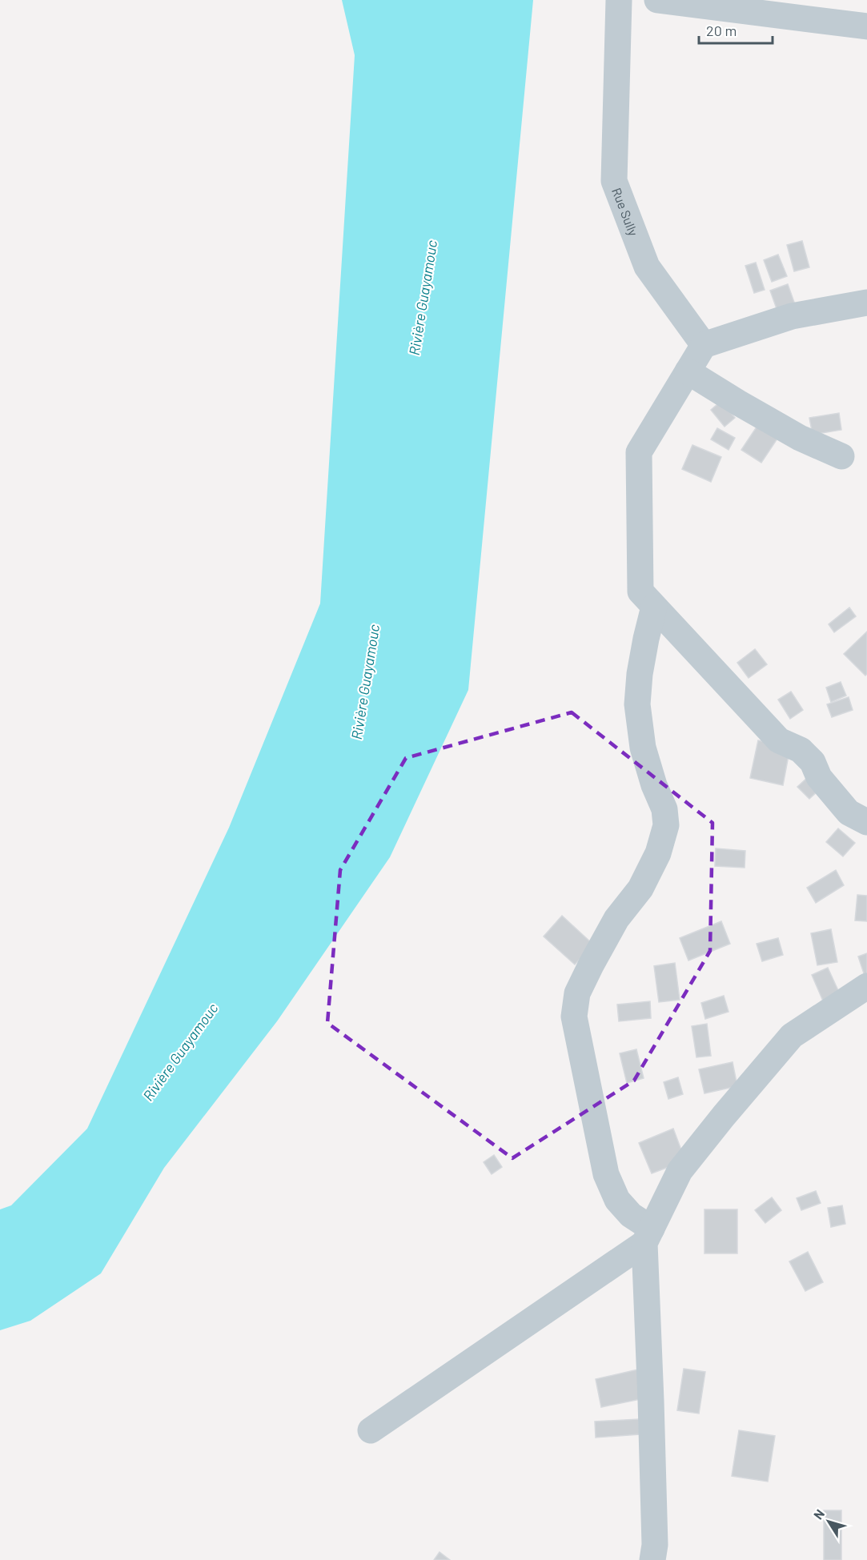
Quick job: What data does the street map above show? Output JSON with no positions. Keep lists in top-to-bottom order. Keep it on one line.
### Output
{"streets":{"street":["Rue Sully"]},"water":["Rivière Guayamouc"],"scale_bar":"20 m","north":"top left"}
